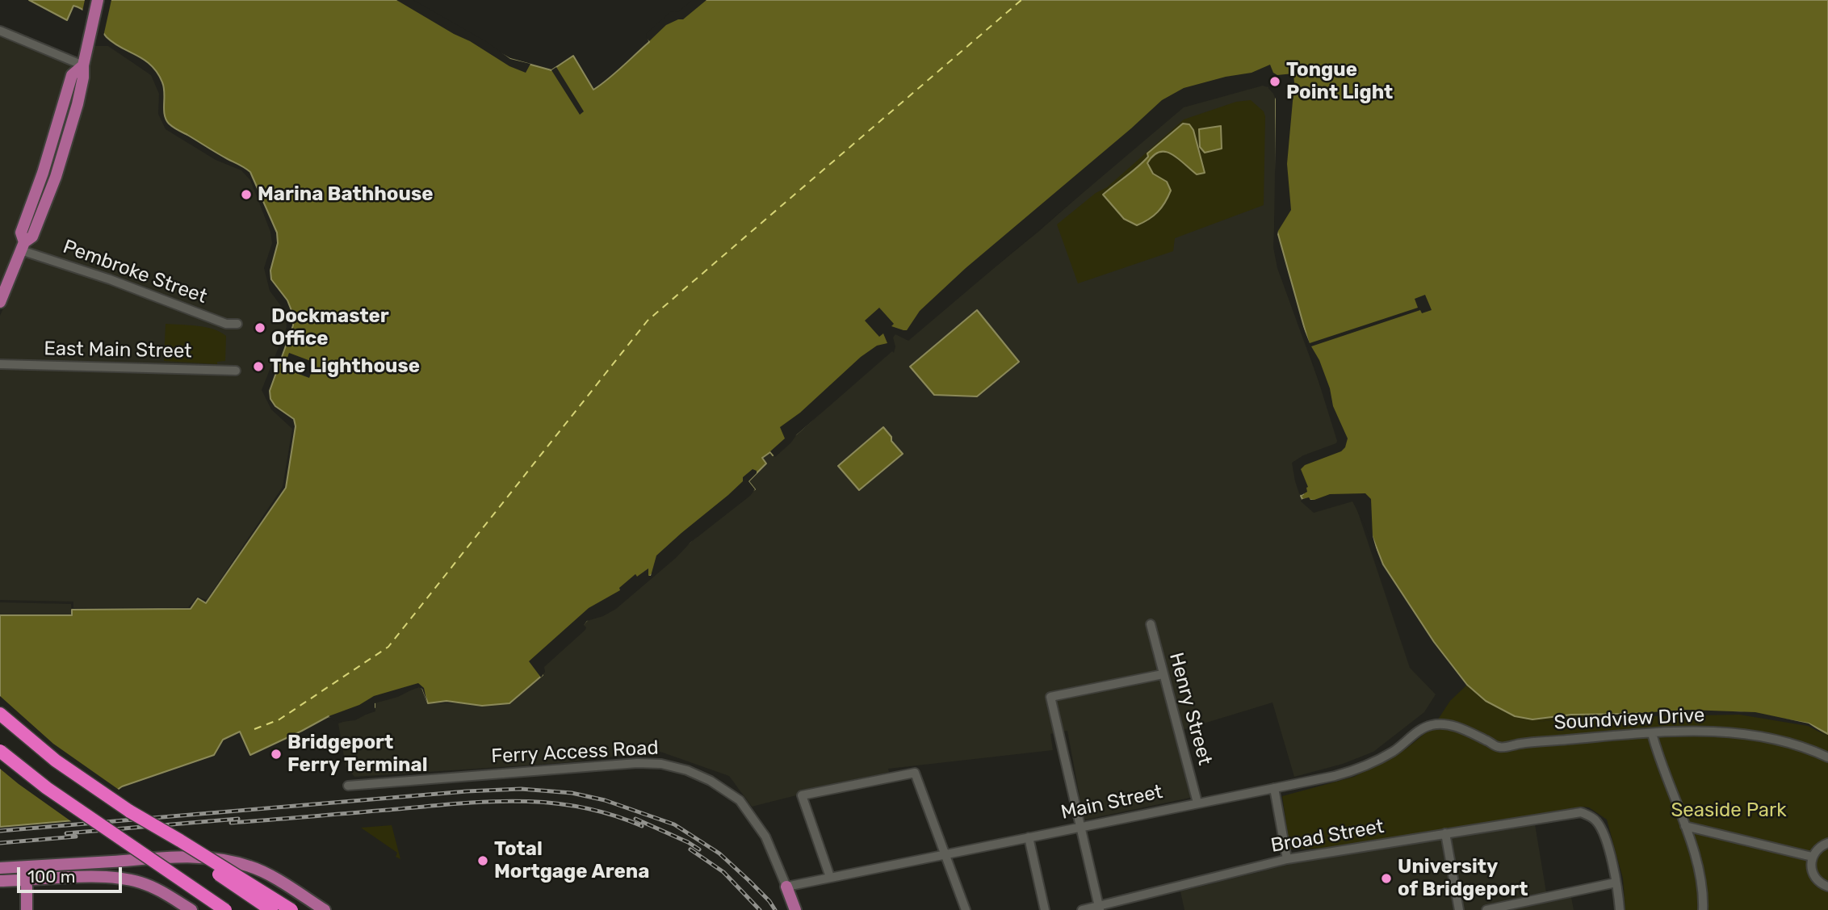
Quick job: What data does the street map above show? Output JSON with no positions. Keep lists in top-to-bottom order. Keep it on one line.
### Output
{"streets":{"main road":["Ferry Access Road"],"street":["Pembroke Street","East Main Street","Henry Street","Soundview Drive","Main Street","Broad Street"]},"crossings":[["Henry Street","Main Street"],["Soundview Drive","Main Street"],["Ferry Access Road","Main Street"]],"parks":["Seaside Park"],"places":["Tongue Point Light","Marina Bathhouse","Dockmaster Office","The Lighthouse","Bridgeport Ferry Terminal","Total Mortgage Arena","University of Bridgeport"],"scale_bar":"100 m"}
